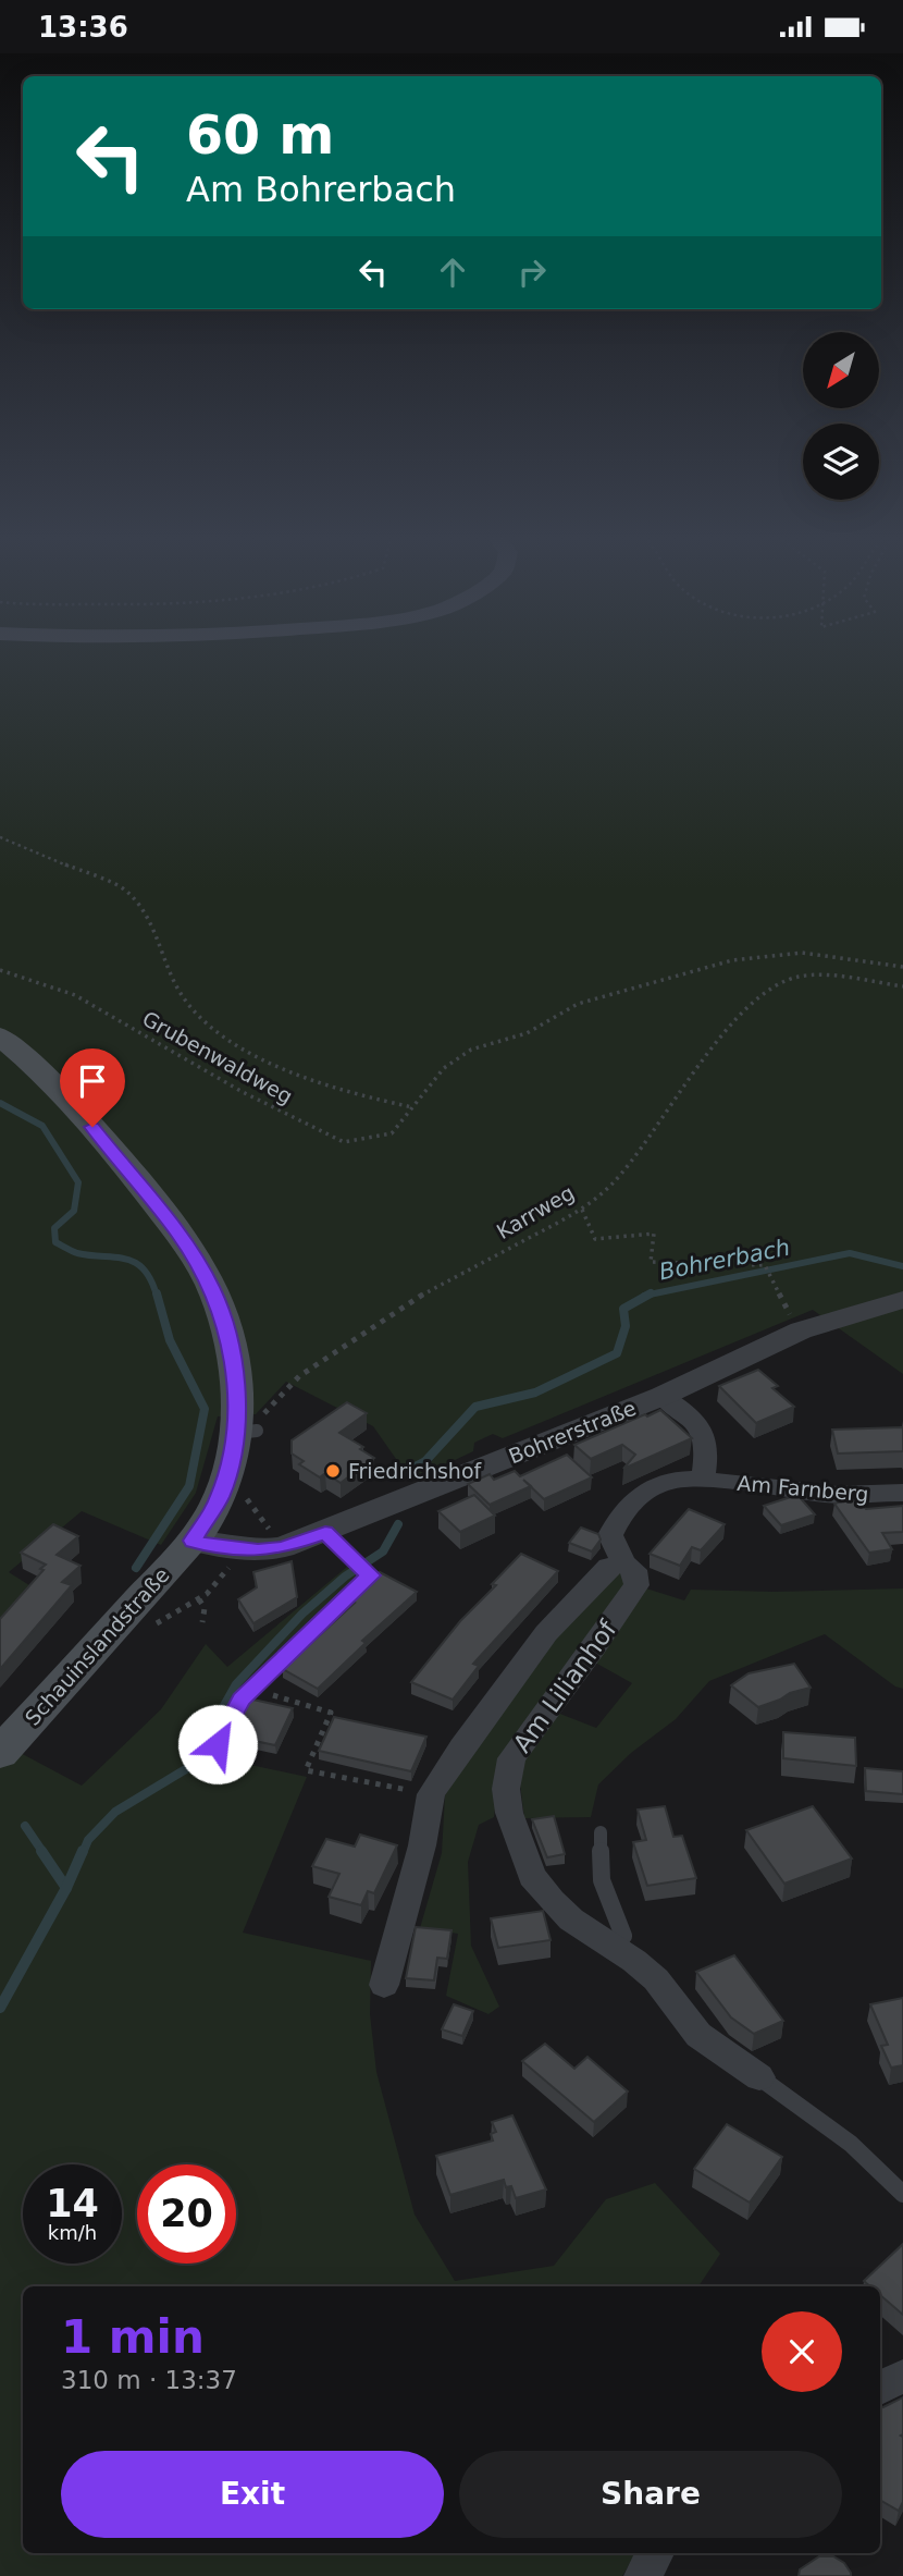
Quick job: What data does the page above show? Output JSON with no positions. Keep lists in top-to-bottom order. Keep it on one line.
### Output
{"streets":{"main road":["Schauinslandstraße"],"street":["Bohrerstraße","Am Farnberg","Am Lilianhof"],"path":["Grubenwaldweg","Karrweg"]},"crossings":[["Karrweg","Schauinslandstraße"],["Bohrerstraße","Schauinslandstraße"],["Am Farnberg","Am Lilianhof"]],"water":["Bohrerbach"],"places":["Friedrichshof"],"north":"bottom left","page":{"status":"13:36","turn":["60 m","Am Bohrerbach"],"speed":"14 km/h","limit":"20","heading":["1 min","310 m · 13:37"],"buttons":["Exit","Share"]}}
